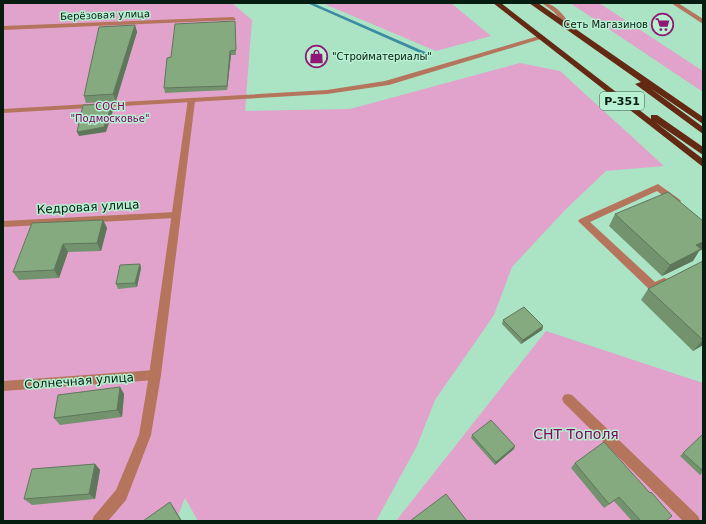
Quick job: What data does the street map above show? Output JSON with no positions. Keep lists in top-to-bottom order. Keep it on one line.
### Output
{"streets":{"highway":["Р-351"],"street":["Берёзовая улица","Кедровая улица","Солнечная улица"]},"parks":["СОСН \"Подмосковье\"","СНТ Тополя"],"places":{"supermarket":["Сеть Магазинов"],"shop":["\"Стройматериалы\""]}}
